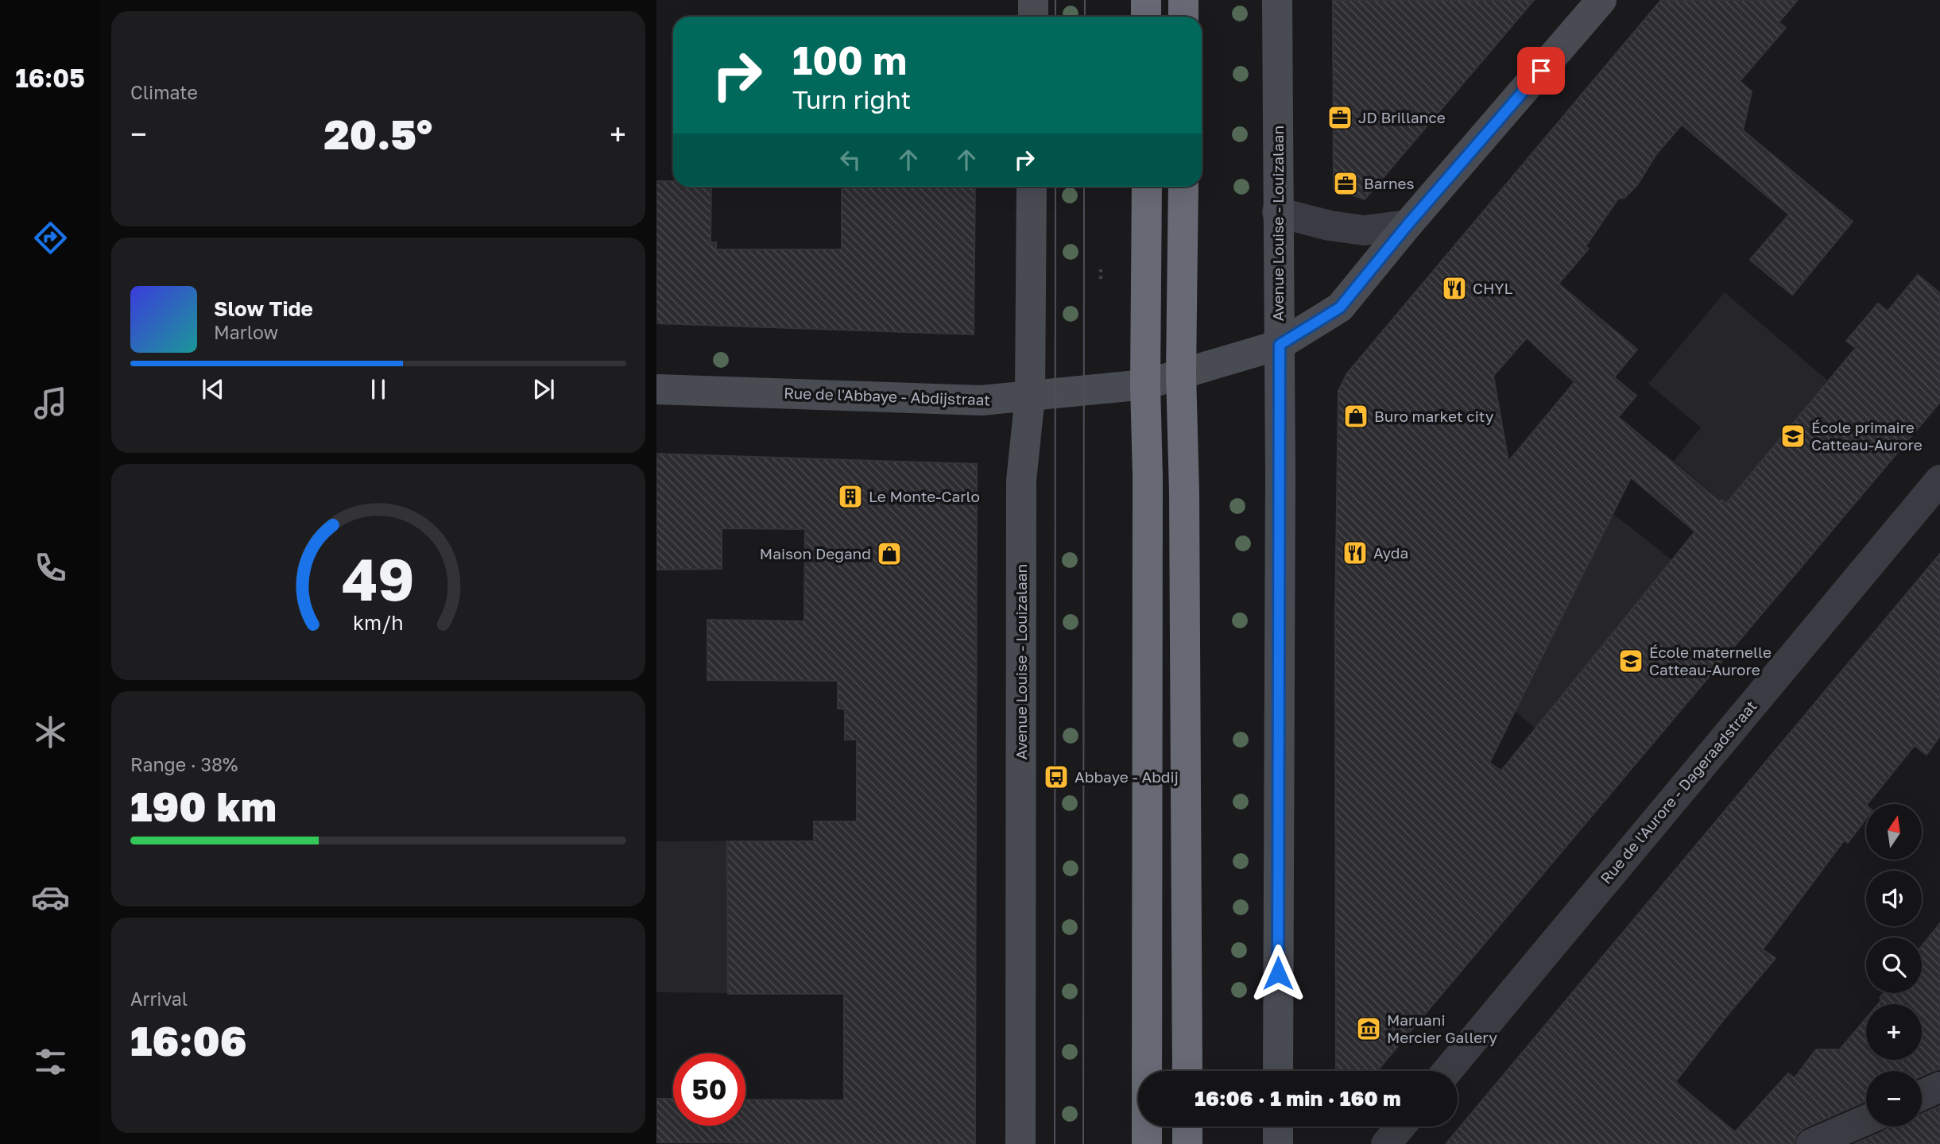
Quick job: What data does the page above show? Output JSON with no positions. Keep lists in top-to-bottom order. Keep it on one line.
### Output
{"streets":{"main road":["Avenue Louise - Louizalaan","Rue de l'Abbaye - Abdijstraat"],"street":["Rue de l'Aurore - Dageraadstraat"]},"crossings":[["Avenue Louise - Louizalaan","Rue de l'Abbaye - Abdijstraat"]],"places":{"office":["JD Brillance","Barnes"],"restaurant":["CHYL","Ayda"],"shop":["Buro market city","Maison Degand"],"school or university":["École primaire Catteau-Aurore","École maternelle Catteau-Aurore"],"building":["Le Monte-Carlo"],"bus stop":["Abbaye - Abdij"],"museum":["Maruani Mercier Gallery"]},"north":"top","page":{"tabs":"16:05","tile":["Climate",["Range · 38%","190 km"],["Arrival","16:06"]],"turn":["100 m","Turn right"],"heat":["−","20.5°","+"],"song":["Slow Tide","Marlow"],"map_buttons":["+","−"],"limit":"50","trip":"16:06 · 1 min · 160 m","gauge":["49","km/h"]}}
